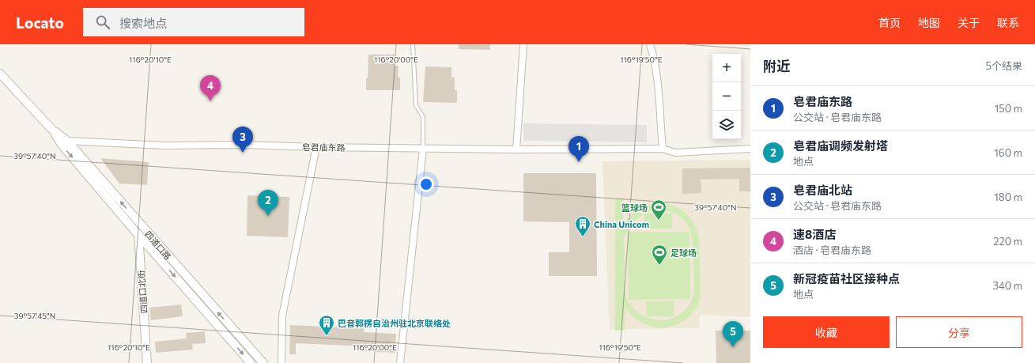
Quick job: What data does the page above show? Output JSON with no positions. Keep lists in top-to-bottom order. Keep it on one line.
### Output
{"streets":{"street":["皂君庙东路","四道口路","四道口北街"]},"crossings":[["皂君庙东路","四道口路"],["四道口路","四道口北街"]],"places":{"sports":["篮球场","足球场"],"building":["China Unicom","巴音郭楞自治州驻北京联络处"]},"page":{"header":"Locato","search":"搜索地点","nav":["首页","地图","关于","联系"],"heading":["附近","5个结果"],"map_buttons":["+","−"],"pins":["4","3","1","2","5"],"list":[{"mark":"1","name":"皂君庙东路","note":"公交站 · 皂君庙东路","value":"150 m"},{"mark":"2","name":"皂君庙调频发射塔","note":"地点","value":"160 m"},{"mark":"3","name":"皂君庙北站","note":"公交站 · 皂君庙东路","value":"180 m"},{"mark":"4","name":"速8酒店","note":"酒店 · 皂君庙东路","value":"220 m"},{"mark":"5","name":"新冠疫苗社区接种点","note":"地点","value":"340 m"}],"buttons":["收藏","分享"]},"coordinates":["116°20'10\"E","116°20'00\"E","116°19'50\"E","39°57'40\"N","39°57'45\"N"]}
